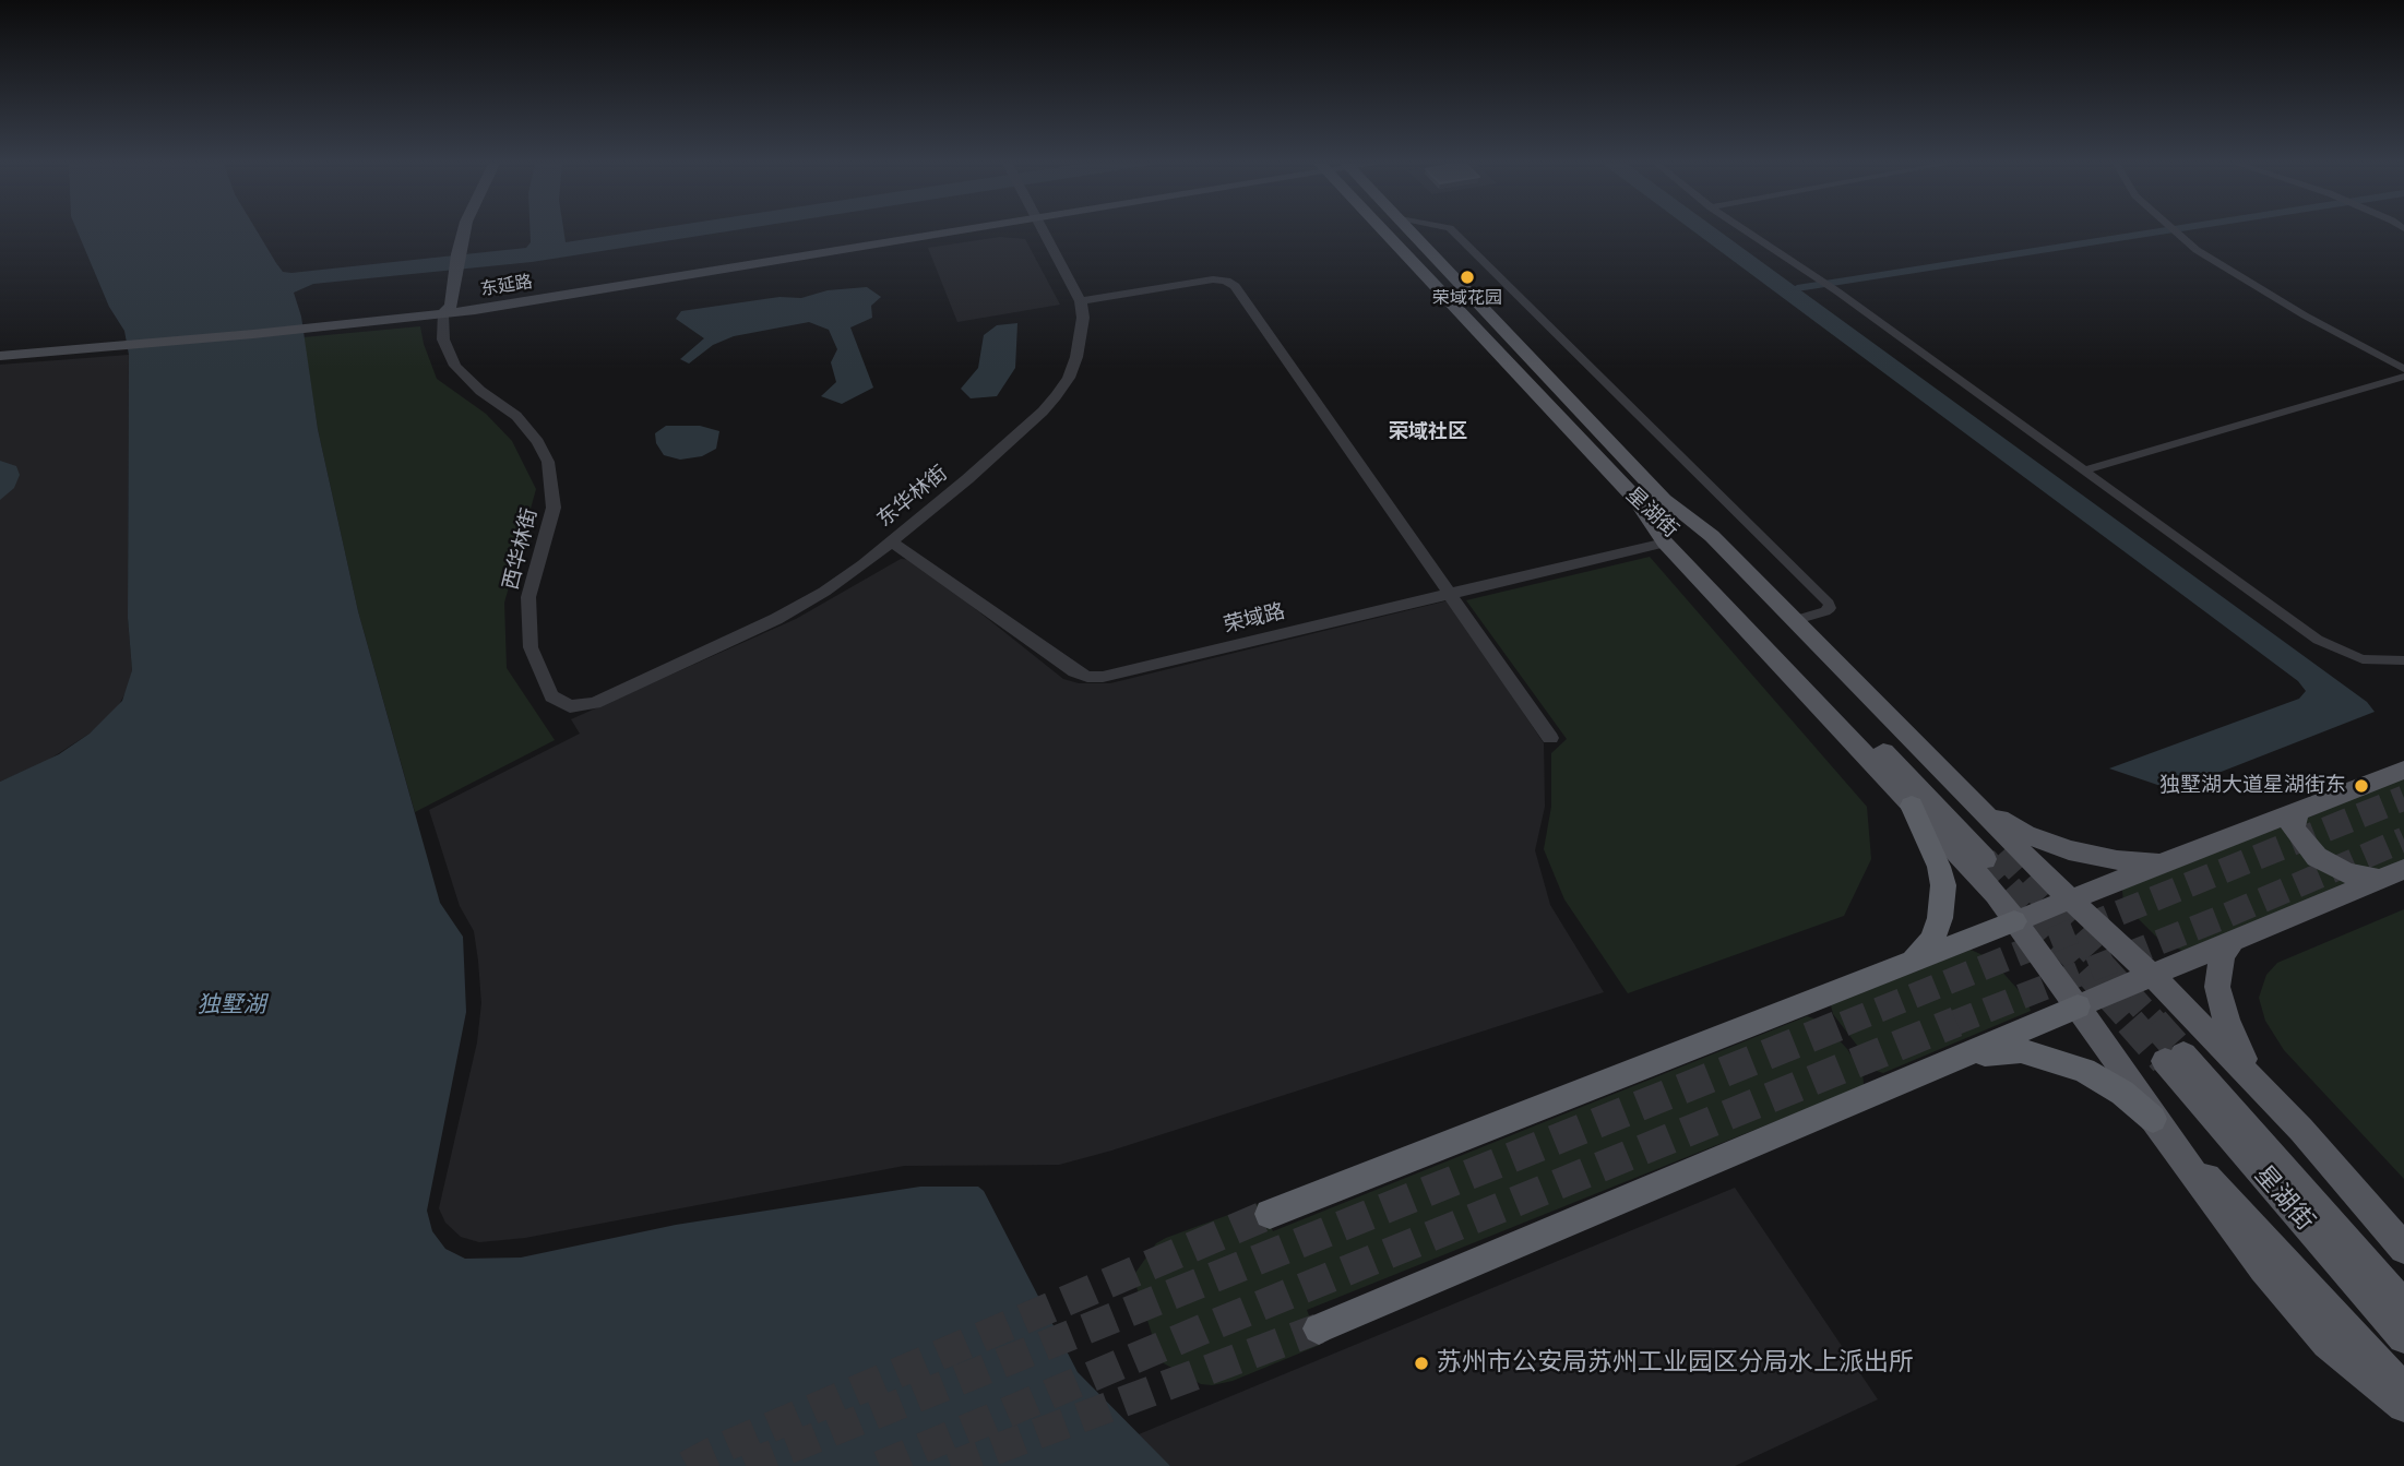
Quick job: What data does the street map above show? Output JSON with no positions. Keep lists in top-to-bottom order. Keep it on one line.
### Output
{"streets":{"main road":["东延路","星湖街","西华林街"],"street":["东华林街","荣域路"]},"crossings":[["东延路","西华林街"],["东华林街","西华林街"],["东华林街","荣域路"]],"districts":["荣域社区"],"water":["独墅湖"],"places":["荣域花园","独墅湖大道星湖街东","苏州市公安局苏州工业园区分局水上派出所"]}
